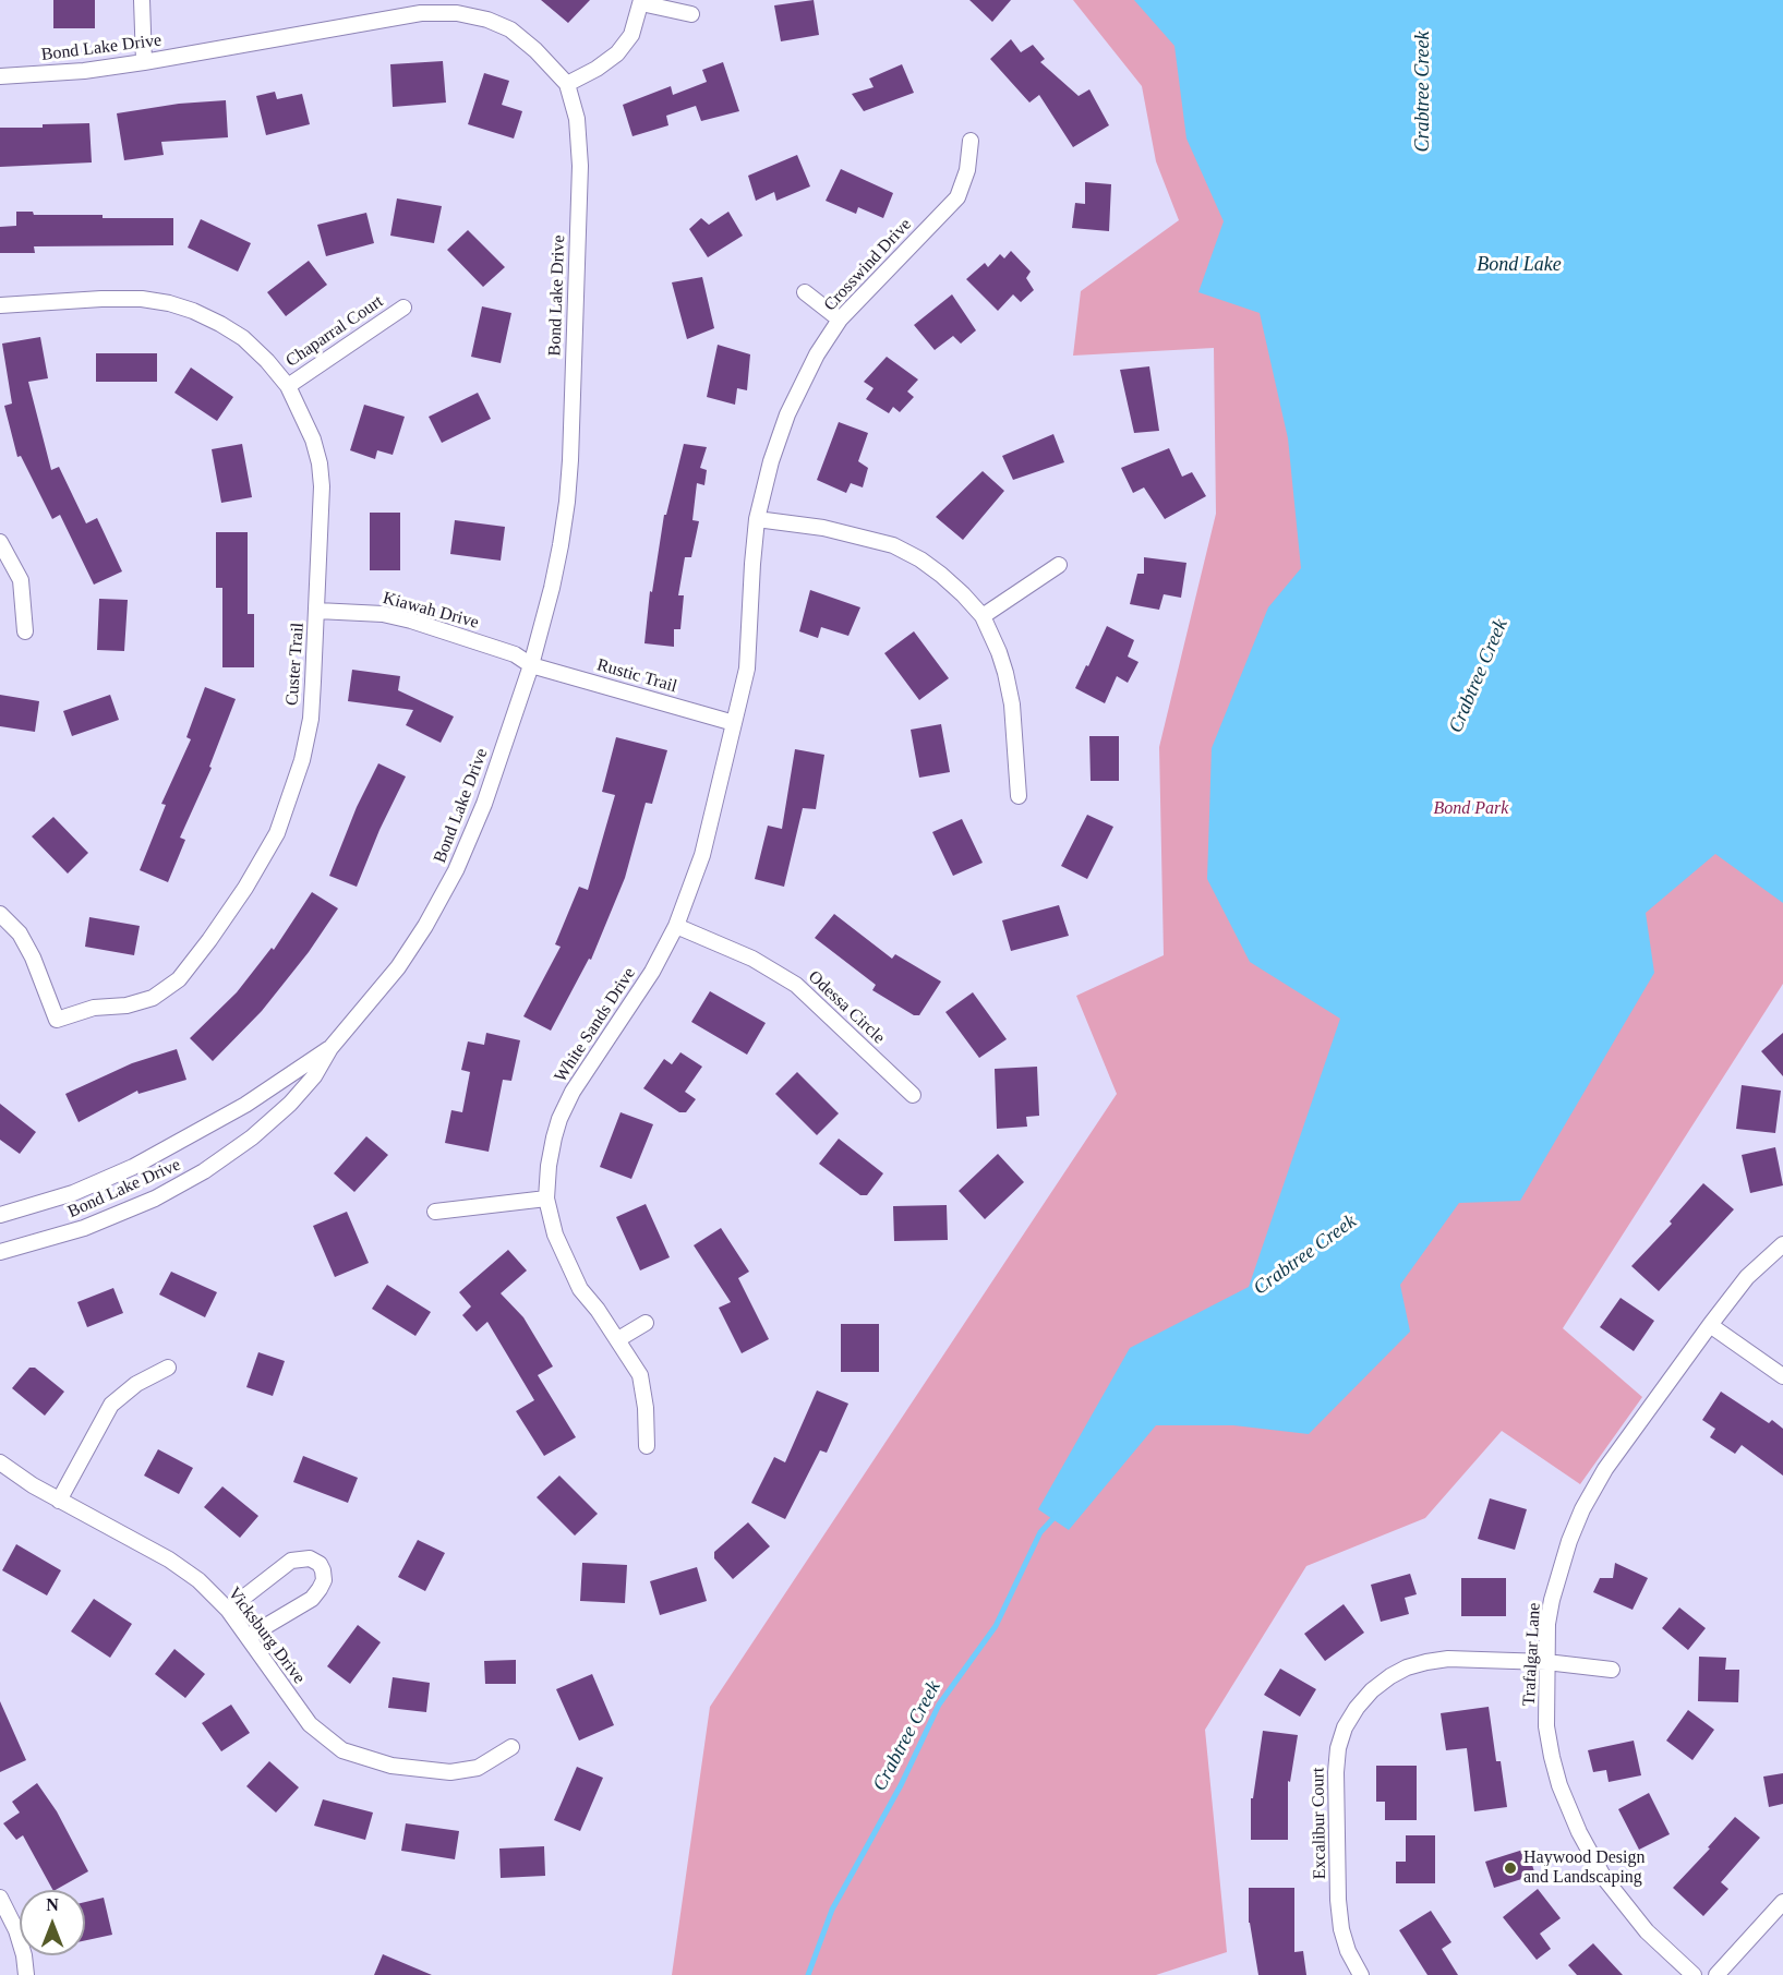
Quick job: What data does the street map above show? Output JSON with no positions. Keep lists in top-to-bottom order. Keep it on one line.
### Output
{"streets":{"street":["Bond Lake Drive","Crosswind Drive","Chaparral Court","Kiawah Drive","Custer Trail","Rustic Trail","Odessa Circle","White Sands Drive","Vicksburg Drive","Trafalgar Lane","Excalibur Court"]},"crossings":[["Bond Lake Drive","Kiawah Drive"],["Bond Lake Drive","Rustic Trail"],["Crosswind Drive","Rustic Trail"],["Crosswind Drive","White Sands Drive"],["Chaparral Court","Custer Trail"],["Kiawah Drive","Custer Trail"],["Kiawah Drive","Rustic Trail"],["Rustic Trail","White Sands Drive"],["Odessa Circle","White Sands Drive"],["Trafalgar Lane","Excalibur Court"]],"water":["Crabtree Creek","Bond Lake"],"parks":["Bond Park"],"places":["Haywood Design and Landscaping"],"north":"top"}
